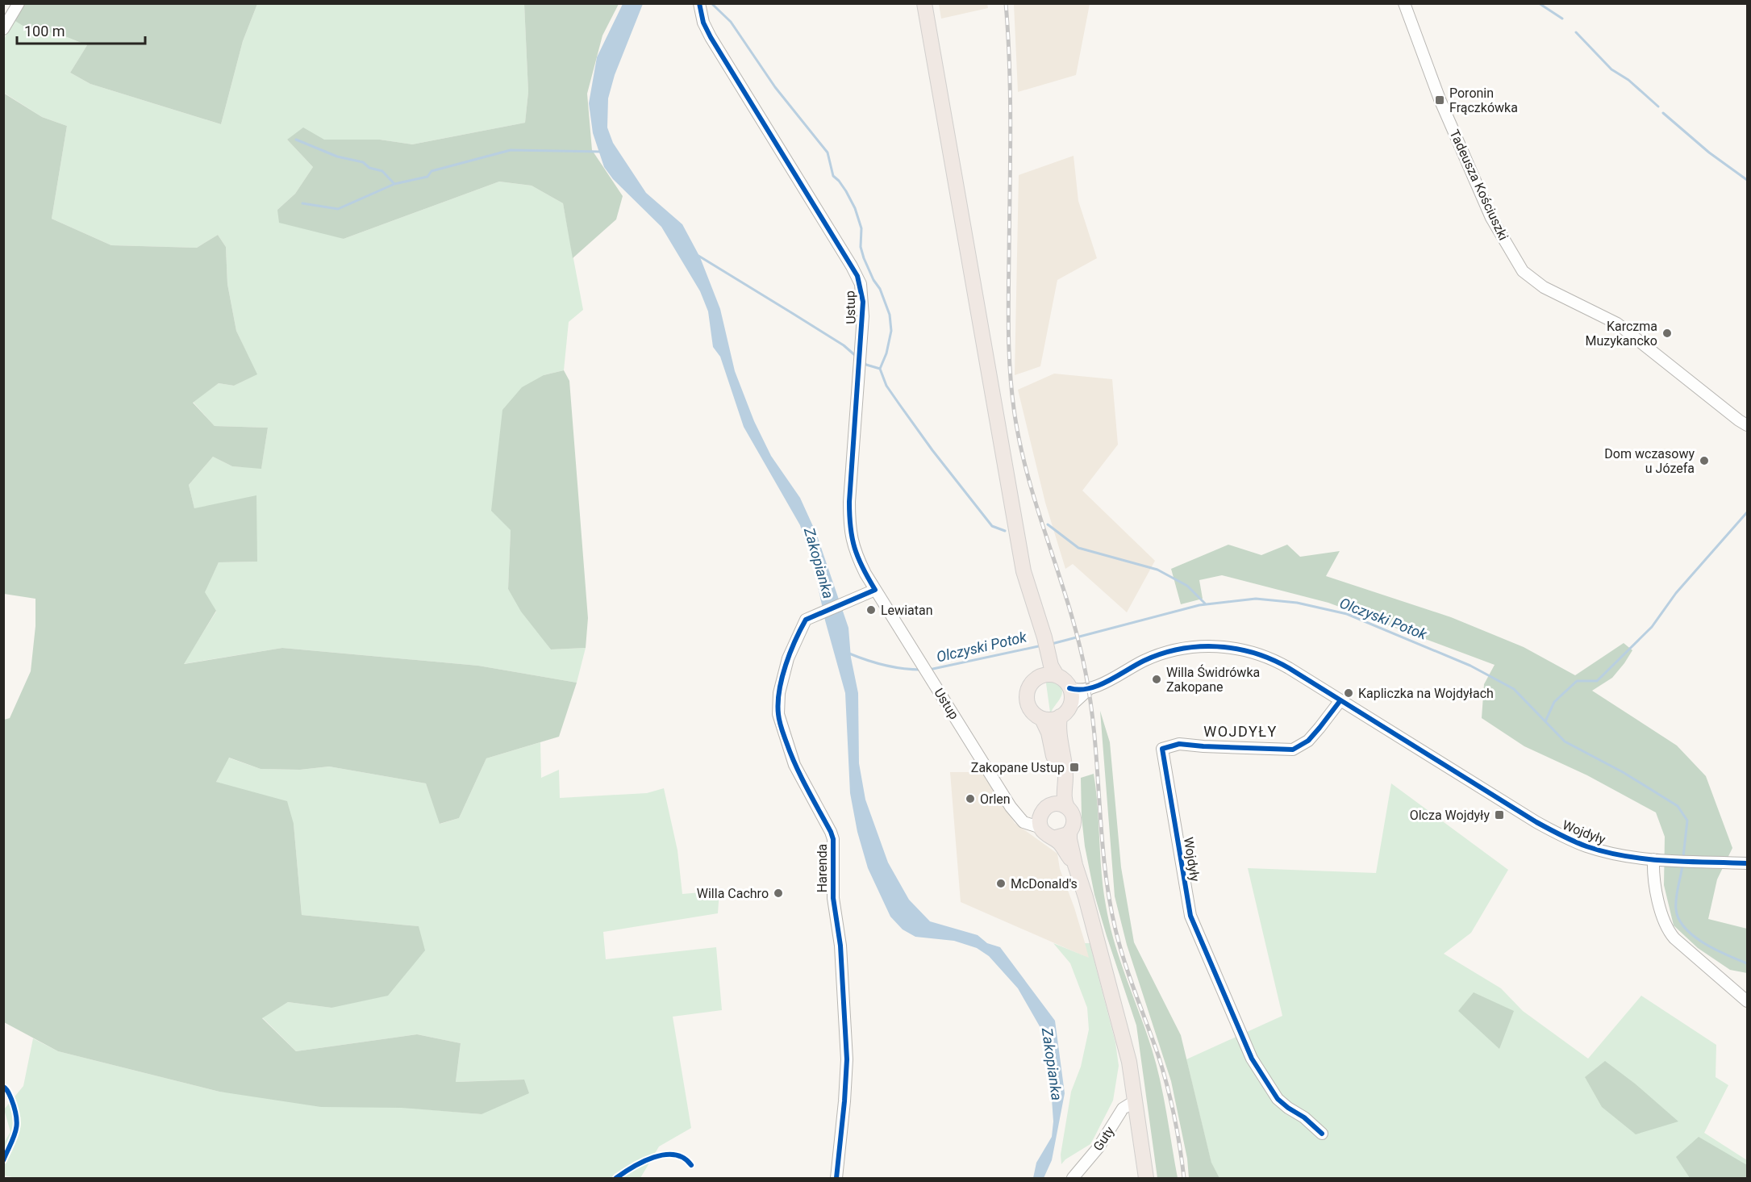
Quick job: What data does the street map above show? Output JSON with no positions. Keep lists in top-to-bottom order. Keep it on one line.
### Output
{"streets":{"street":["Tadeusza Kościuszki","Ustup","Wojdyły","Harenda","Guty"]},"crossings":[["Ustup","Harenda"]],"districts":["WOJDYŁY"],"water":["Zakopianka","Olczyski Potok"],"places":{"transit":["Poronin Frączkówka","Zakopane Ustup","Olcza Wojdyły"],"other":["Karczma Muzykancko","Dom wczasowy u Józefa","Lewiatan","Willa Świdrówka Zakopane","Kapliczka na Wojdyłach","Orlen","McDonald's","Willa Cachro"]},"scale_bar":"100 m"}
